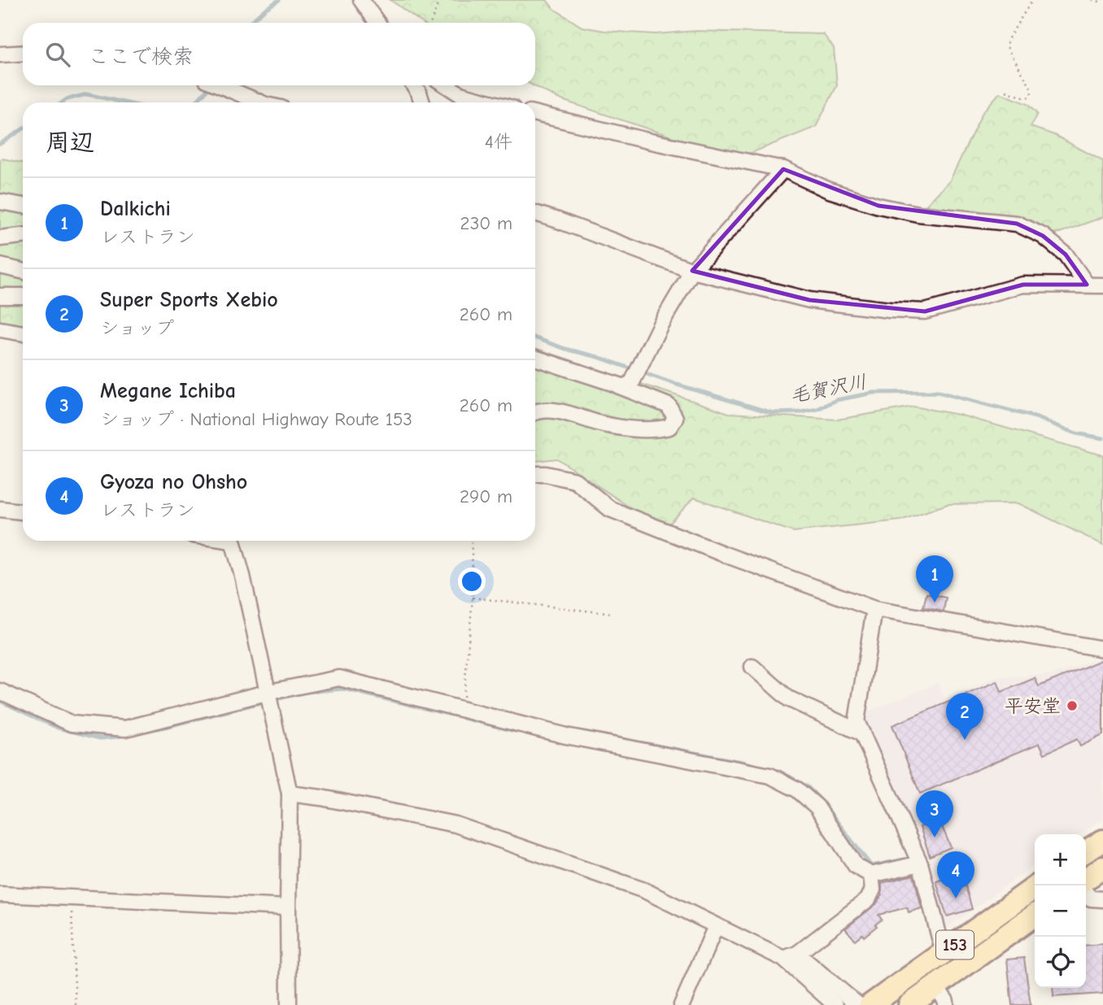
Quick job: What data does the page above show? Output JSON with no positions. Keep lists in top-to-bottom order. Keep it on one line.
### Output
{"streets":{"highway":["153"]},"water":["毛賀沢川"],"places":["平安堂"],"page":{"search":"ここで検索","heading":["周辺","4件"],"list":[{"mark":"1","name":"Dalkichi","note":"レストラン","value":"230 m"},{"mark":"2","name":"Super Sports Xebio","note":"ショップ","value":"260 m"},{"mark":"3","name":"Megane Ichiba","note":"ショップ · National Highway Route 153","value":"260 m"},{"mark":"4","name":"Gyoza no Ohsho","note":"レストラン","value":"290 m"}],"pins":["1","2","3","4"],"map_buttons":["+","−"]}}
